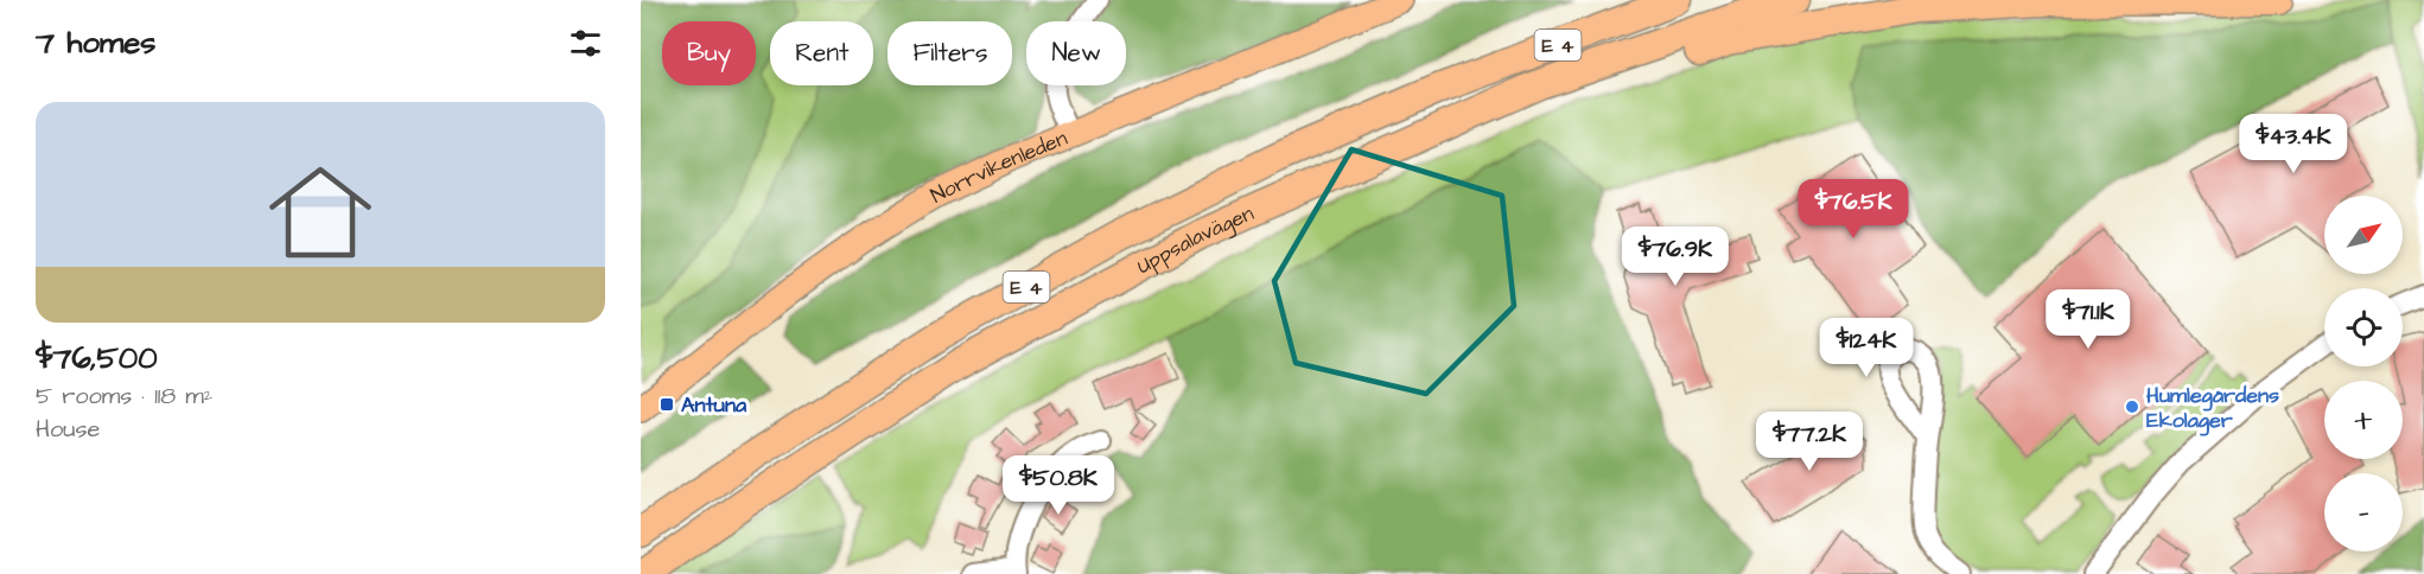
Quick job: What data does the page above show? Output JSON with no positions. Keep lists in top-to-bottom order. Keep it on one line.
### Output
{"streets":{"highway":["E 4","Uppsalavägen"],"main road":["Norrvikenleden"]},"places":{"transit":["Antuna"],"other":["Humlegårdens Ekolager"]},"north":"top right","page":{"heading":"7 homes","chip":["Buy","Rent","Filters","New"],"list":[{"name":"$76,500","note":"5 rooms · 118 m² · House"}],"price":["$43.4K","$76.5K","$76.9K","$71.1K","$124K","$77.2K","$50.8K"],"map_buttons":["+","−"]}}
